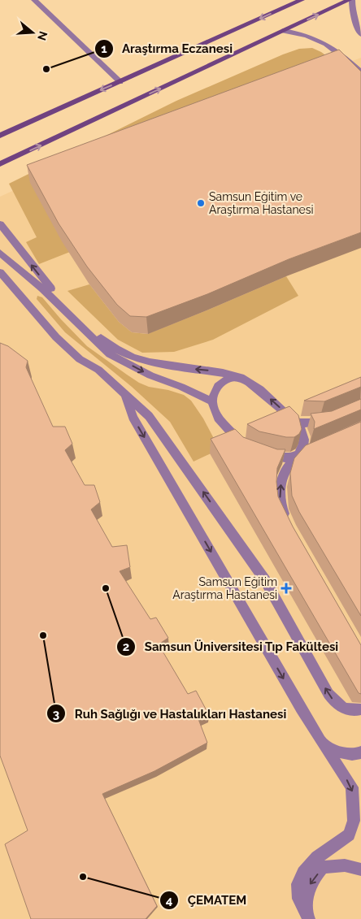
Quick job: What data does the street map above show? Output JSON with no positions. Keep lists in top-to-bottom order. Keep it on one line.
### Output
{"places":{"other":["Araştırma Eczanesi","Samsun Eğitim ve Araştırma Hastanesi","Samsun Üniversitesi Tıp Fakültesi","Ruh Sağlığı ve Hastalıkları Hastanesi","ÇEMATEM"],"health":["Samsun Eğitim Araştırma Hastanesi"]},"north":"right"}
